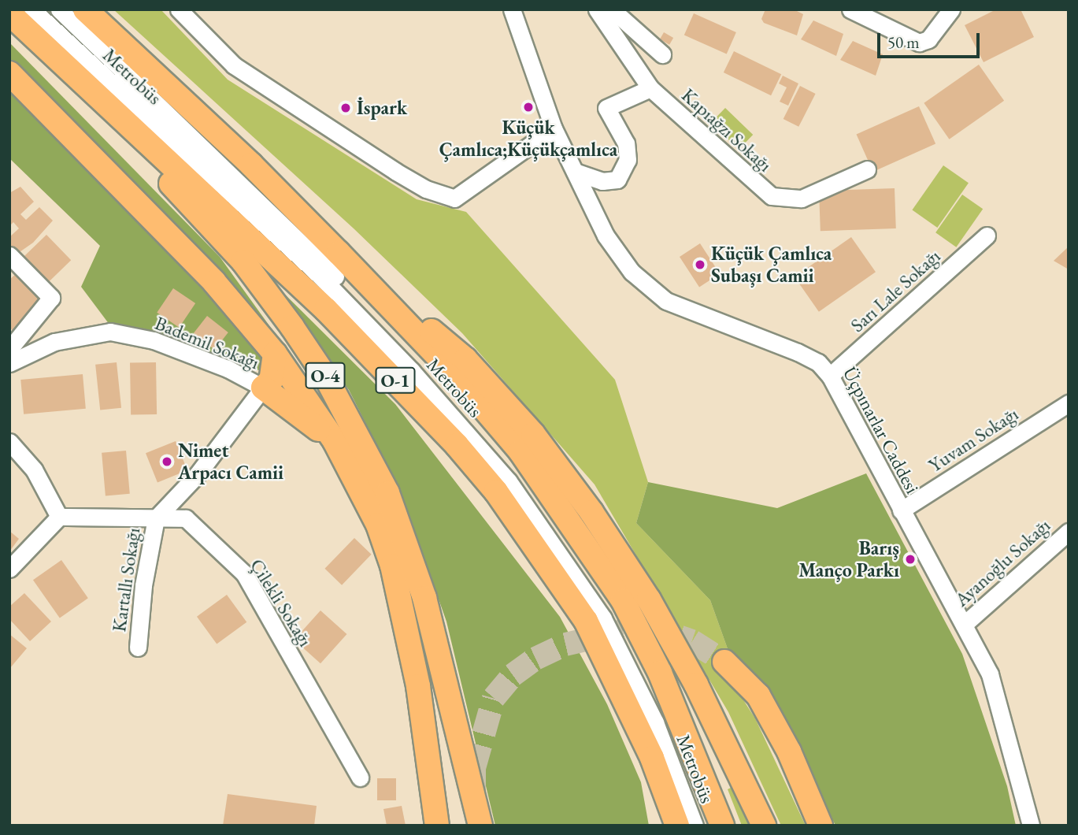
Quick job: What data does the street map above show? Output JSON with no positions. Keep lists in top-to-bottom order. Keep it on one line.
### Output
{"streets":{"highway":["O-4","O-1"],"street":["Metrobüs","Kapıağzı Sokağı","Sarı Lale Sokağı","Bademil Sokağı","Üçpınarlar Caddesi","Yuvam Sokağı","Ayanoğlu Sokağı","Kartallı Sokağı","Çilekli Sokağı"]},"crossings":[["Sarı Lale Sokağı","Üçpınarlar Caddesi"],["O-4","O-1"],["Üçpınarlar Caddesi","Yuvam Sokağı"],["Üçpınarlar Caddesi","Ayanoğlu Sokağı"],["Kartallı Sokağı","Çilekli Sokağı"]],"places":["Küçük Çamlıca;Küçükçamlıca","İspark","Küçük Çamlıca Subaşı Camii","Nimet Arpacı Camii","Barış Manço Parkı"],"scale_bar":"50 m"}
